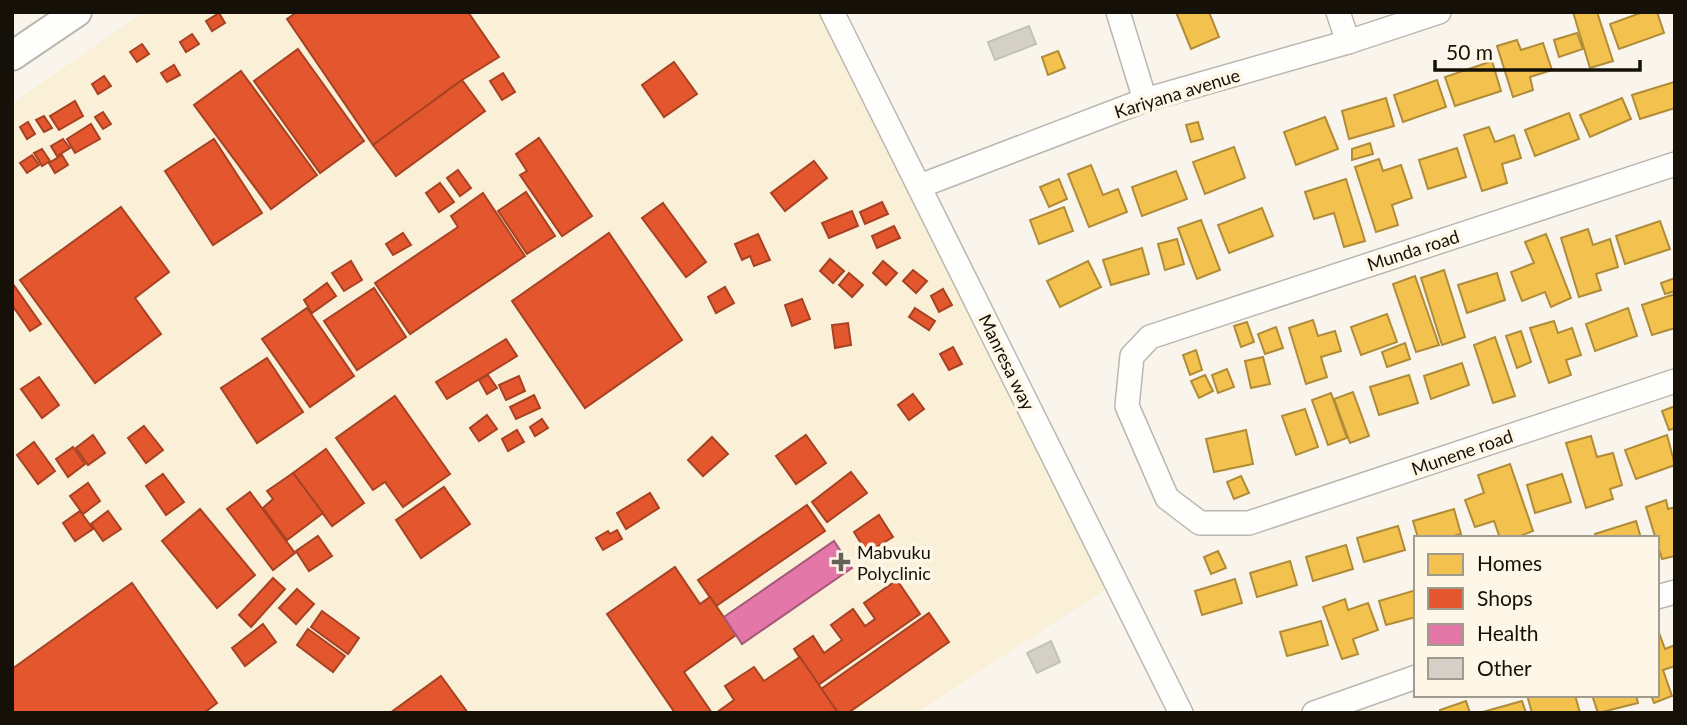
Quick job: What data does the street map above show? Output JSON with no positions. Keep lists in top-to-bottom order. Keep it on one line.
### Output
{"streets":{"street":["Kariyana avenue","Munda road","Manresa way","Munene road"]},"crossings":[["Kariyana avenue","Manresa way"],["Munda road","Munene road"]],"places":{"health":["Mabvuku Polyclinic"]},"legend":["Homes","Shops","Health","Other"],"scale_bar":"50 m"}
